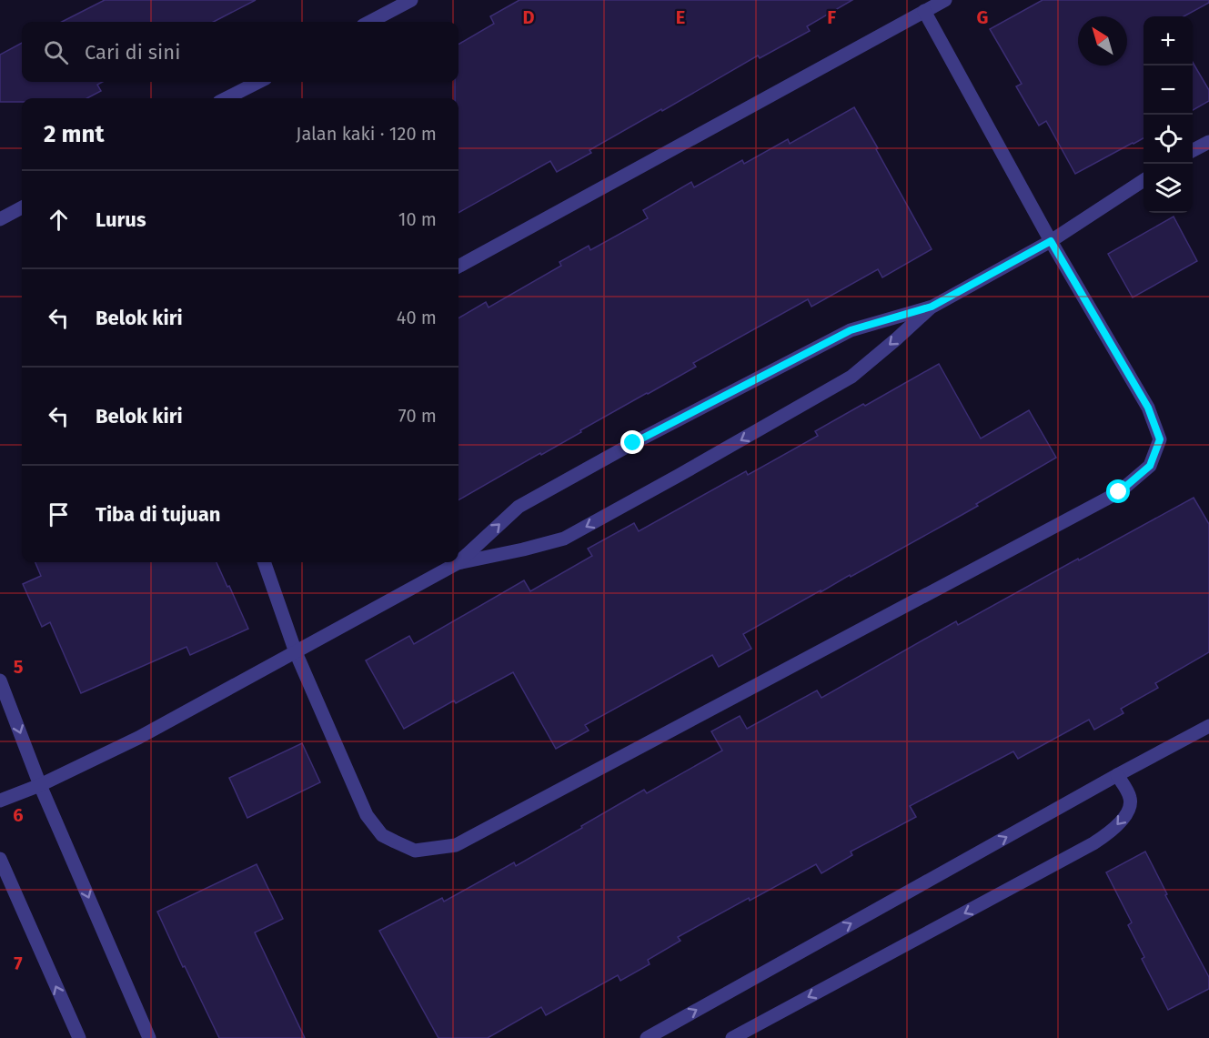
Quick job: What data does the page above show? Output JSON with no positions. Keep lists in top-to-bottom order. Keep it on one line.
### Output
{"north":"top left","page":{"map_buttons":["+","−"],"search":"Cari di sini","heading":["2 mnt","Jalan kaki · 120 m"],"list":[["Lurus","10 m"],["Belok kiri","40 m"],["Belok kiri","70 m"],"Tiba di tujuan"]},"grid":{"columns":["D","E","F","G"],"rows":["5","6","7"]}}
